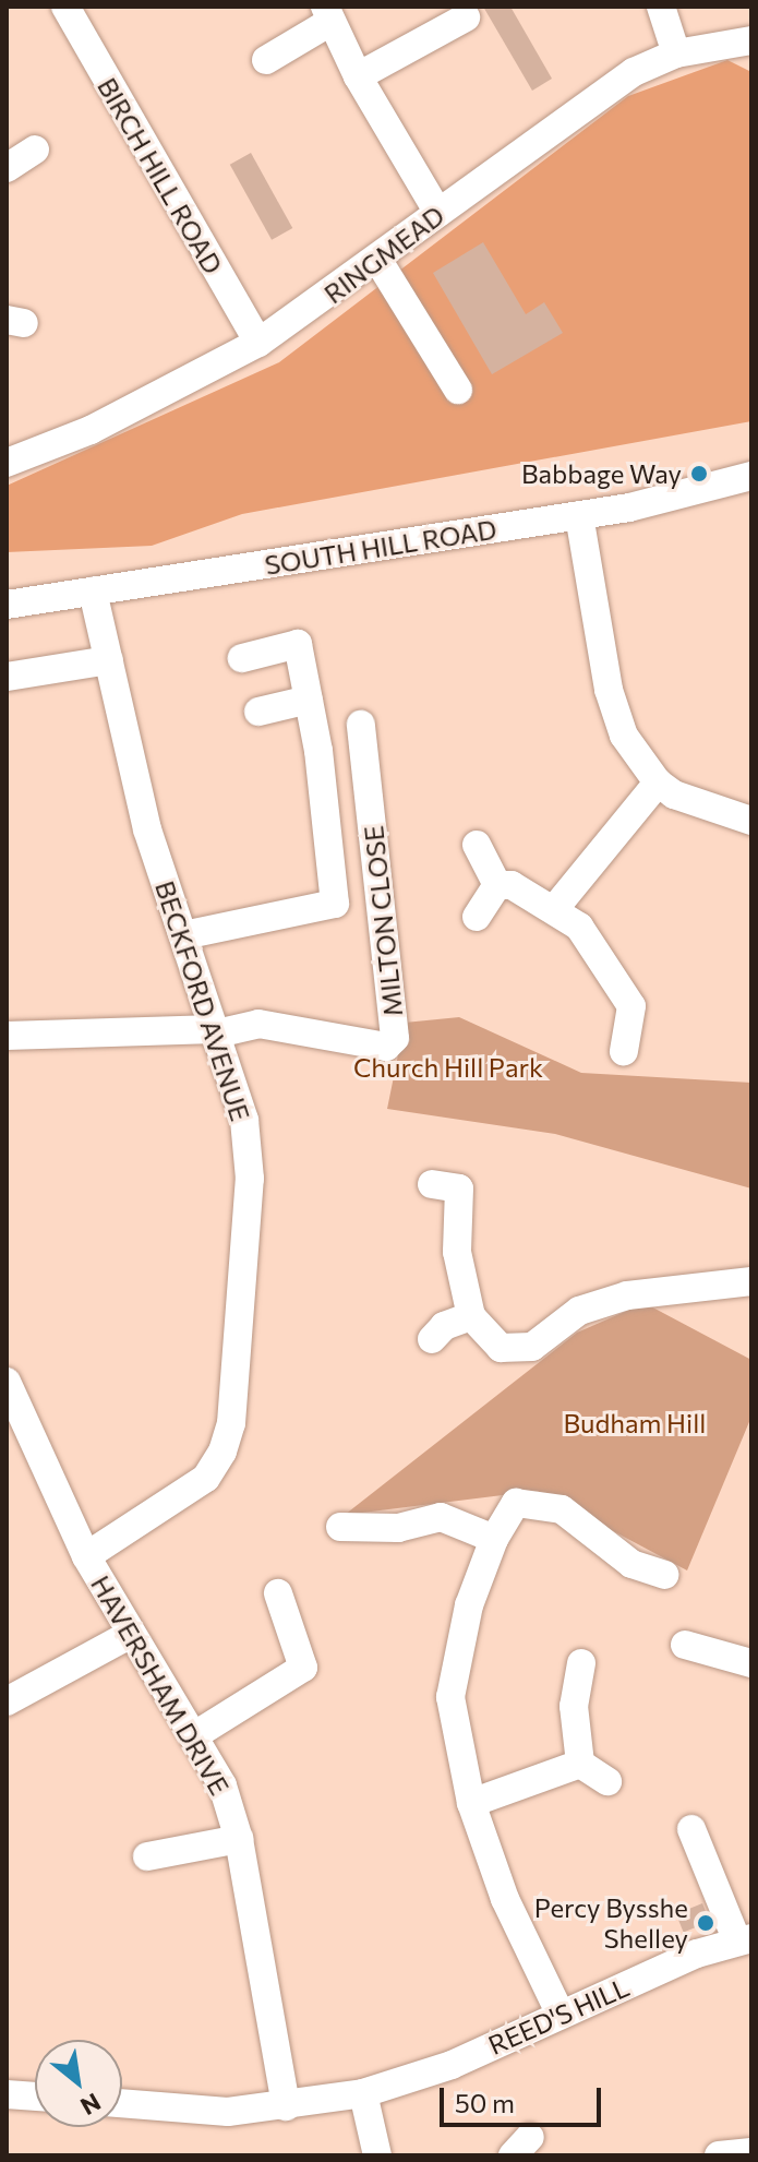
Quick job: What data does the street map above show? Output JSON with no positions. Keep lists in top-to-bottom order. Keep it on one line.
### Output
{"streets":{"street":["BIRCH HILL ROAD","RINGMEAD","SOUTH HILL ROAD","MILTON CLOSE","BECKFORD AVENUE","HAVERSHAM DRIVE","REED'S HILL"]},"crossings":[["BIRCH HILL ROAD","RINGMEAD"],["SOUTH HILL ROAD","BECKFORD AVENUE"],["MILTON CLOSE","BECKFORD AVENUE"],["BECKFORD AVENUE","HAVERSHAM DRIVE"],["HAVERSHAM DRIVE","REED'S HILL"]],"parks":["Church Hill Park","Budham Hill"],"places":["Babbage Way","Percy Bysshe Shelley"],"scale_bar":"50 m","north":"bottom right"}
